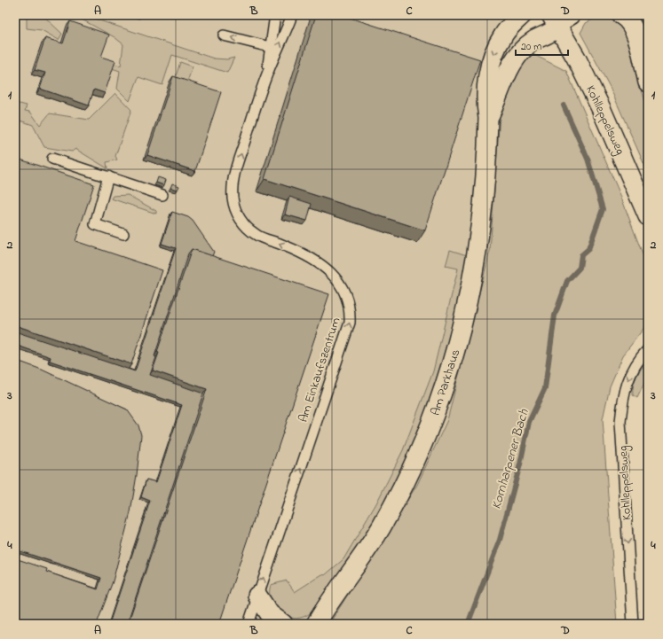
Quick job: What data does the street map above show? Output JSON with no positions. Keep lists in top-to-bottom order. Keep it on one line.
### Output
{"streets":{"street":["Kohlleppelsweg","Am Parkhaus"],"lane":["Am Einkaufszentrum"]},"crossings":[["Kohlleppelsweg","Am Parkhaus"]],"one_way":["Kohlleppelsweg","Am Einkaufszentrum"],"water":["Kornharpener Bach"],"scale_bar":"20 m","grid":{"columns":["A","B","C","D"],"rows":["1","2","3","4"]}}
